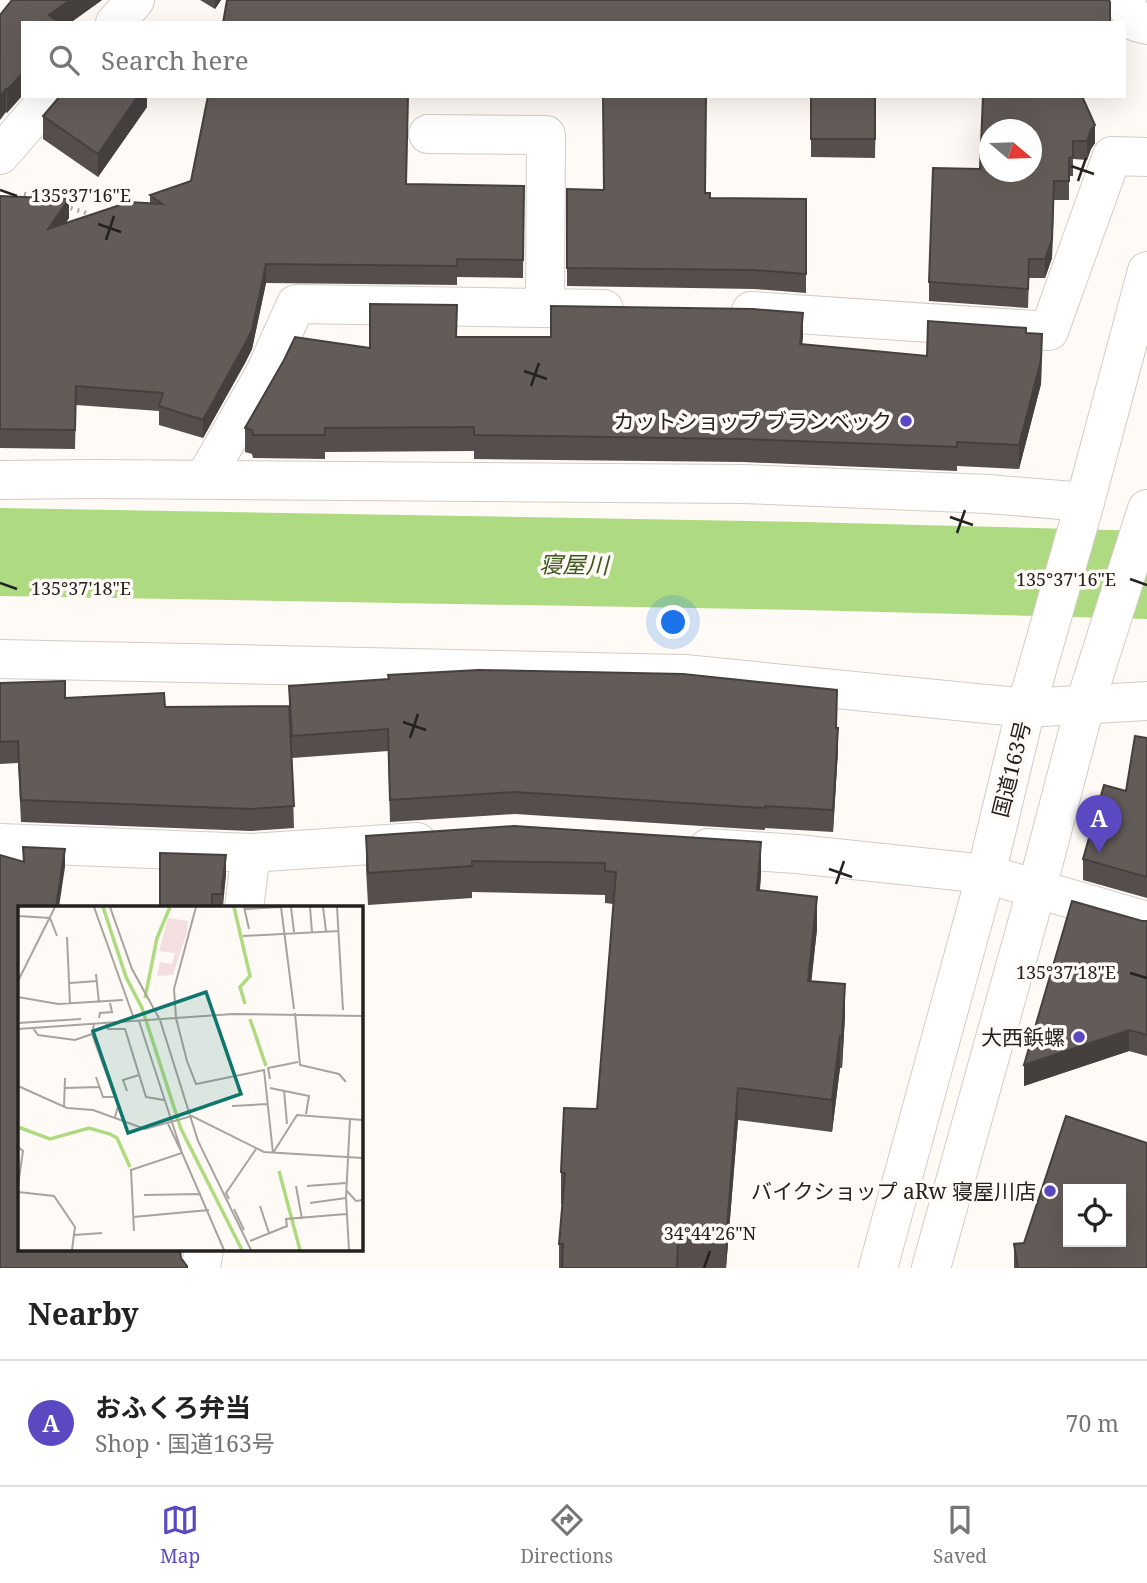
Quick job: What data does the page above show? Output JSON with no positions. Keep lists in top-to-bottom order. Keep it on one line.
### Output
{"streets":{"main road":["国道163号"]},"water":["寝屋川"],"places":["カットショップ ブランベック","大西鋲螺","バイクショップ aRw 寝屋川店"],"north":"right","page":{"search":"Search here","pins":"A","heading":"Nearby","list":[{"mark":"A","name":"おふくろ弁当","note":"Shop · 国道163号","value":"70 m"}],"nav":["Map","Directions","Saved"]},"coordinates":["135°37'16\"E","135°37'18\"E","34°44'26\"N"]}
